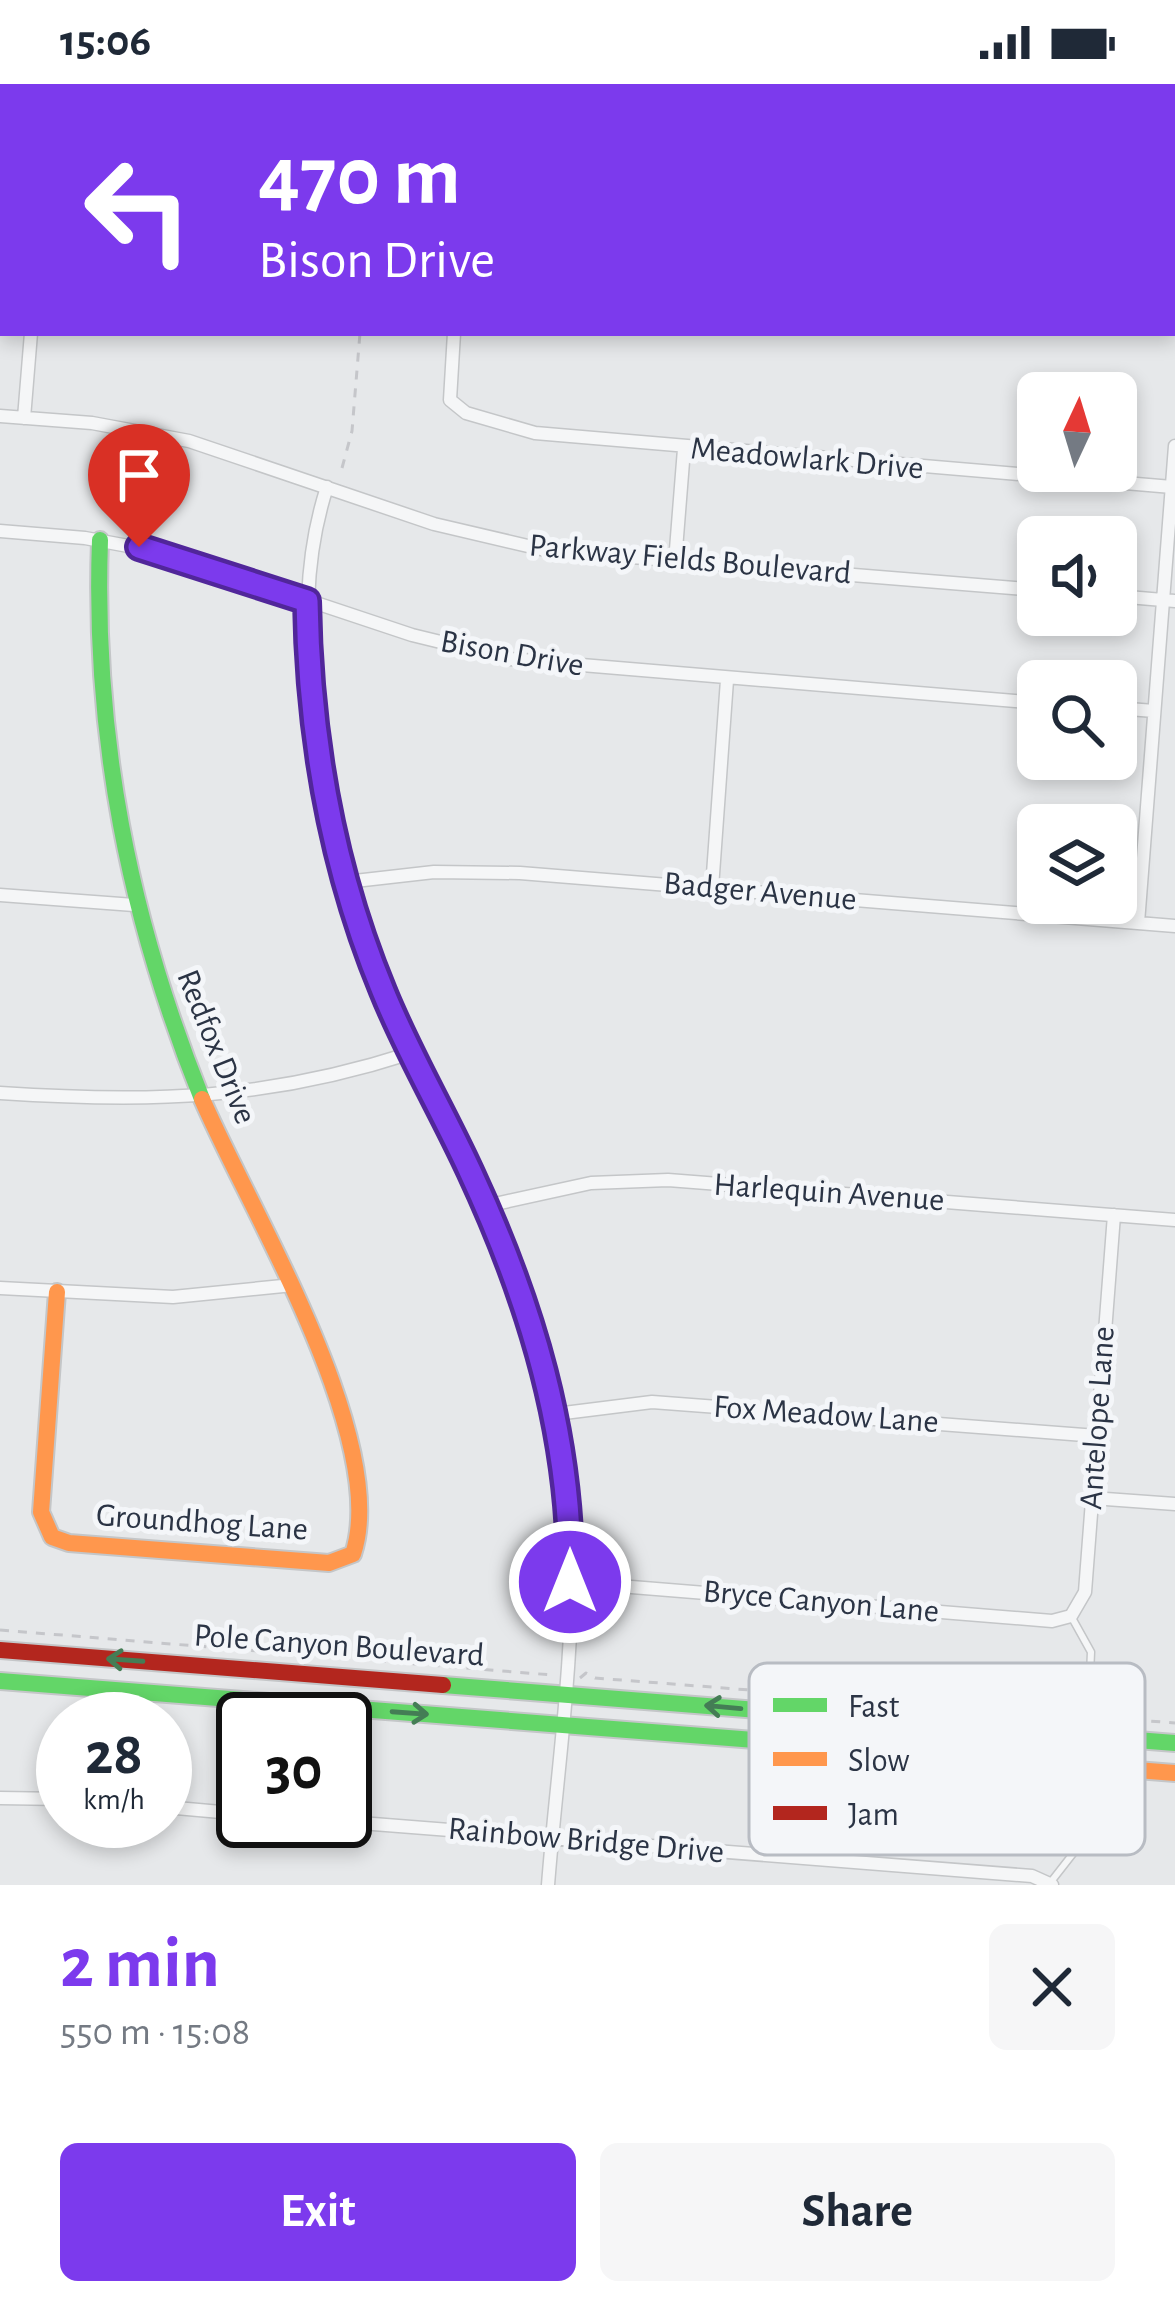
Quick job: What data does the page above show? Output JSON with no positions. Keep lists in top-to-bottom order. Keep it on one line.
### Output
{"streets":{"street":["Meadowlark Drive","Parkway Fields Boulevard","Bison Drive","Badger Avenue","Redfox Drive","Harlequin Avenue","Fox Meadow Lane","Antelope Lane","Groundhog Lane","Bryce Canyon Lane","Pole Canyon Boulevard","Rainbow Bridge Drive"]},"crossings":[["Bison Drive","Redfox Drive"],["Redfox Drive","Groundhog Lane"],["Harlequin Avenue","Antelope Lane"],["Fox Meadow Lane","Antelope Lane"],["Antelope Lane","Bryce Canyon Lane"]],"legend":["Fast","Slow","Jam"],"north":"top","page":{"status":"15:06","turn":["470 m","Bison Drive"],"speed":"28 km/h","limit":"30","heading":["2 min","550 m · 15:08"],"buttons":["Exit","Share"]}}
